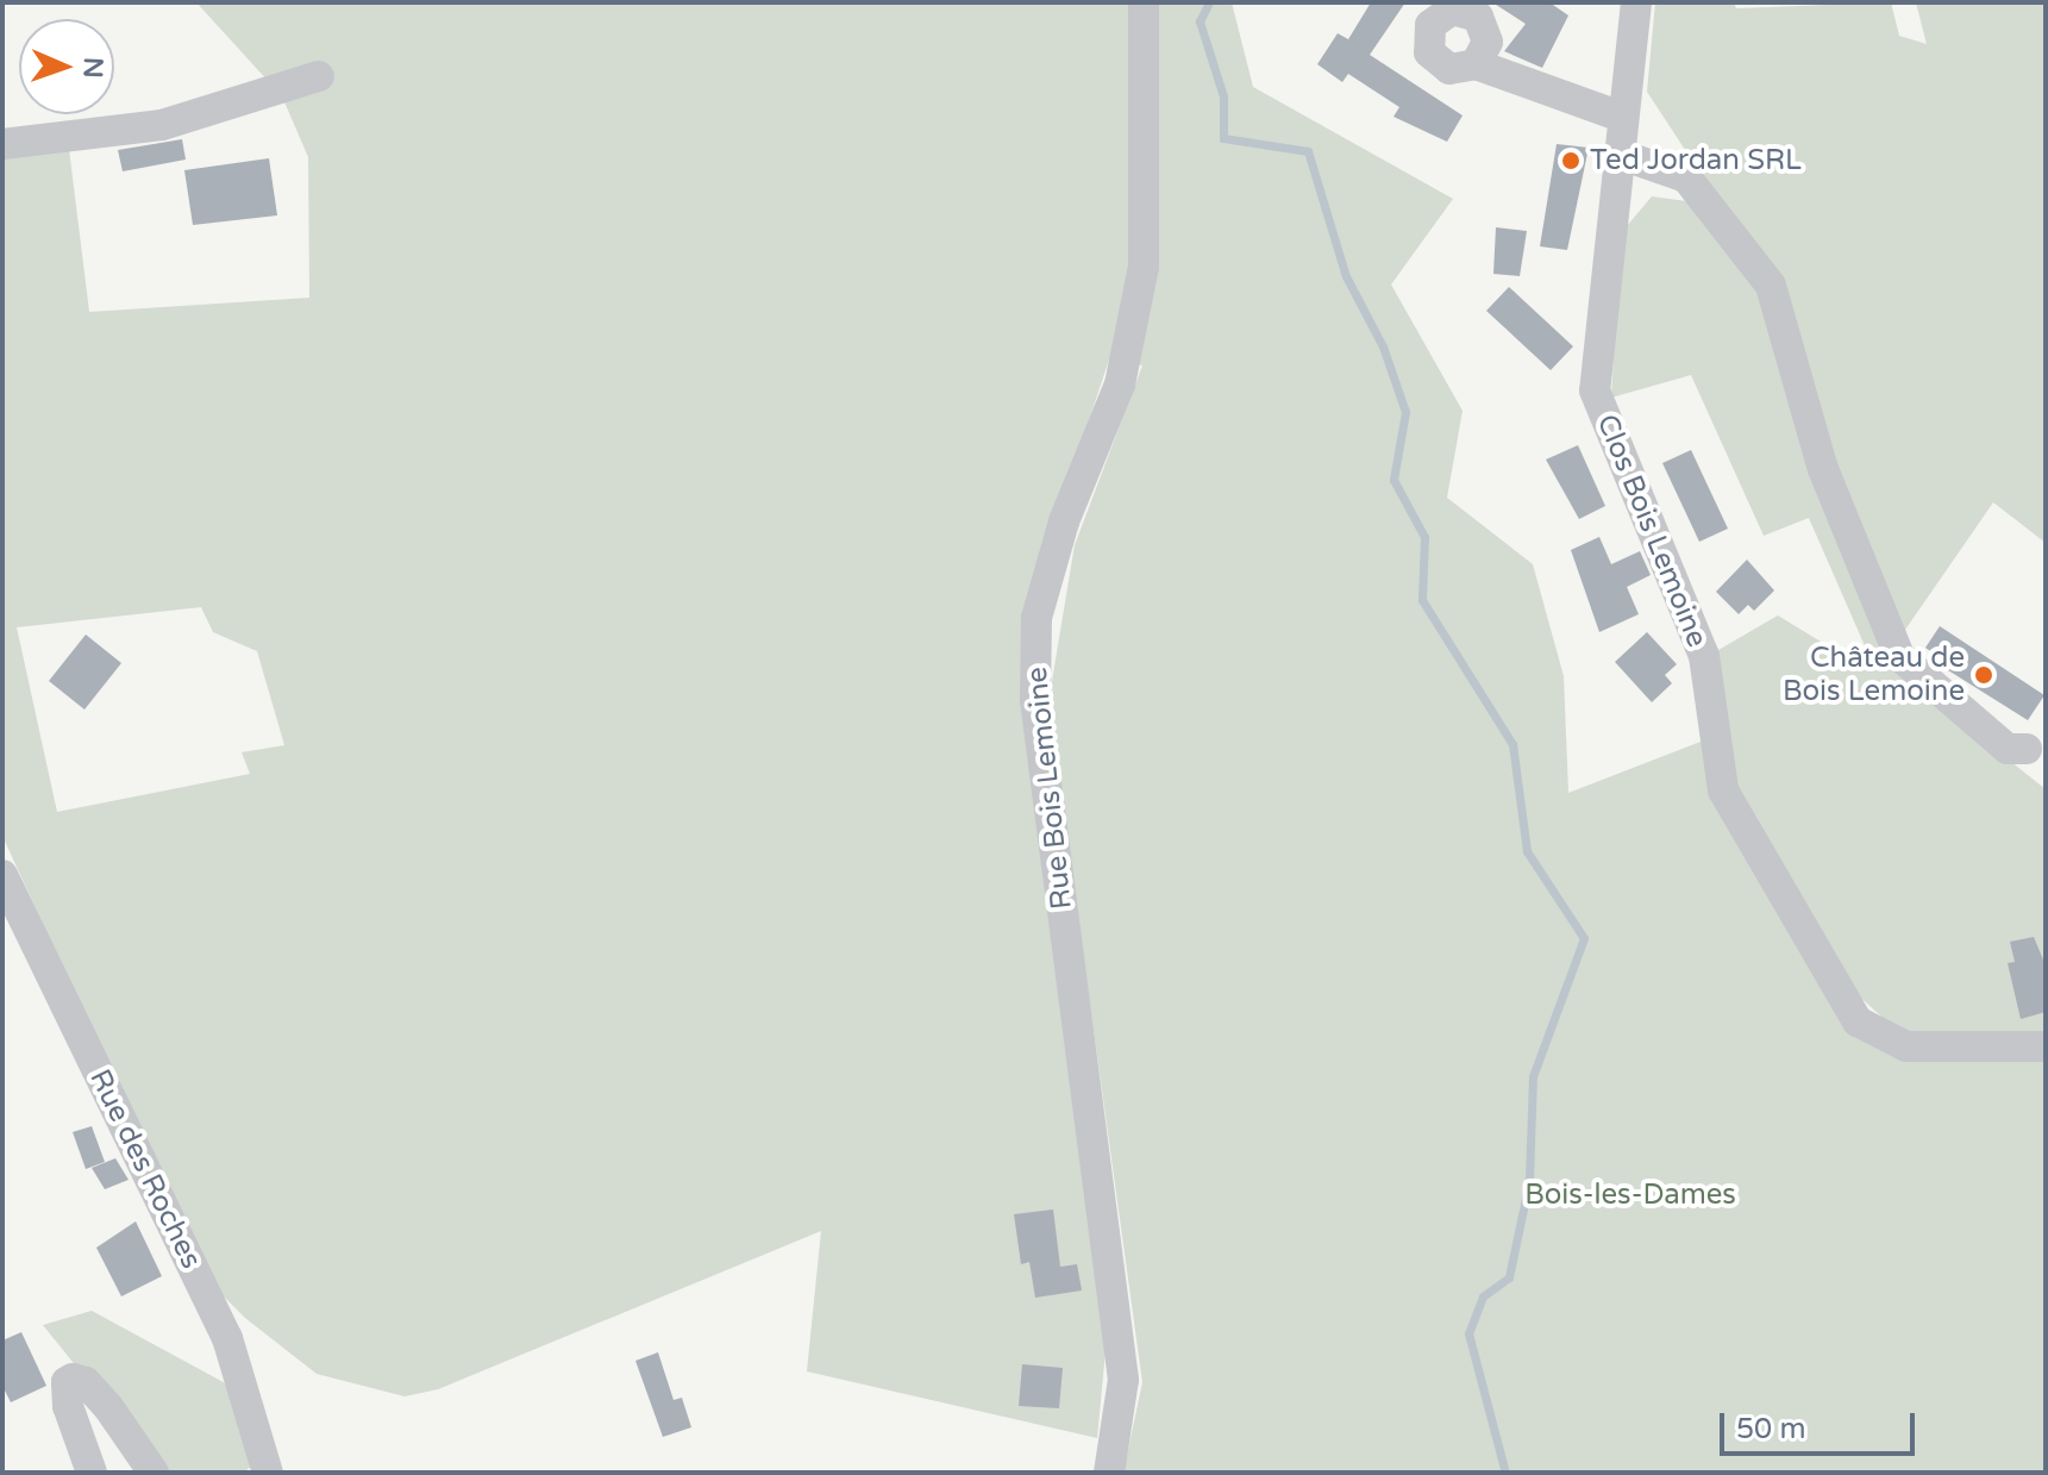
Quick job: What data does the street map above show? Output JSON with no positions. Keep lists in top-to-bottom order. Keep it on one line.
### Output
{"streets":{"street":["Clos Bois Lemoine","Rue Bois Lemoine","Rue des Roches"]},"parks":["Bois-les-Dames"],"places":["Ted Jordan SRL","Château de Bois Lemoine"],"scale_bar":"50 m","north":"right"}
